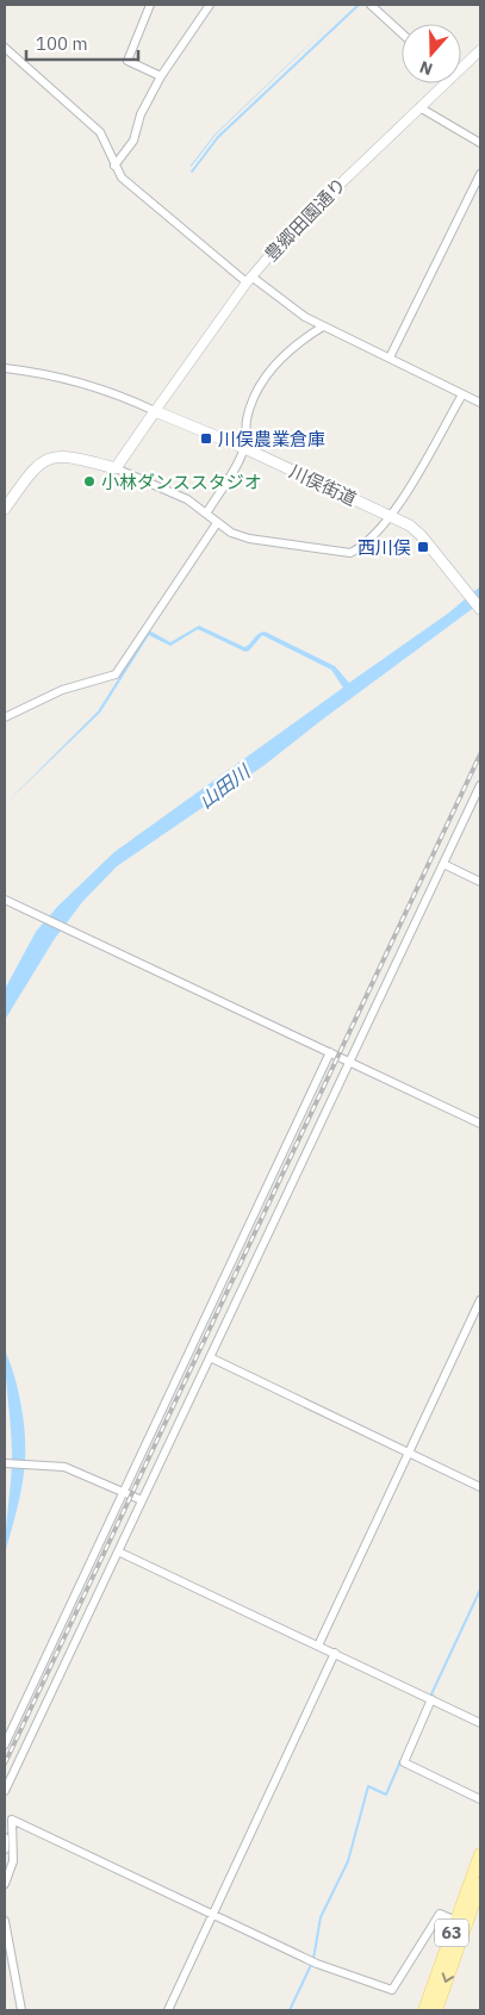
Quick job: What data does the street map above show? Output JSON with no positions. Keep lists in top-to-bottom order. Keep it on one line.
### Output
{"streets":{"main road":["川俣街道","63"],"street":["豊郷田園通り"]},"crossings":[["豊郷田園通り","川俣街道"]],"water":["山田川"],"places":{"transit":["川俣農業倉庫","西川俣"],"other":["小林ダンススタジオ"]},"scale_bar":"100 m","north":"bottom"}
